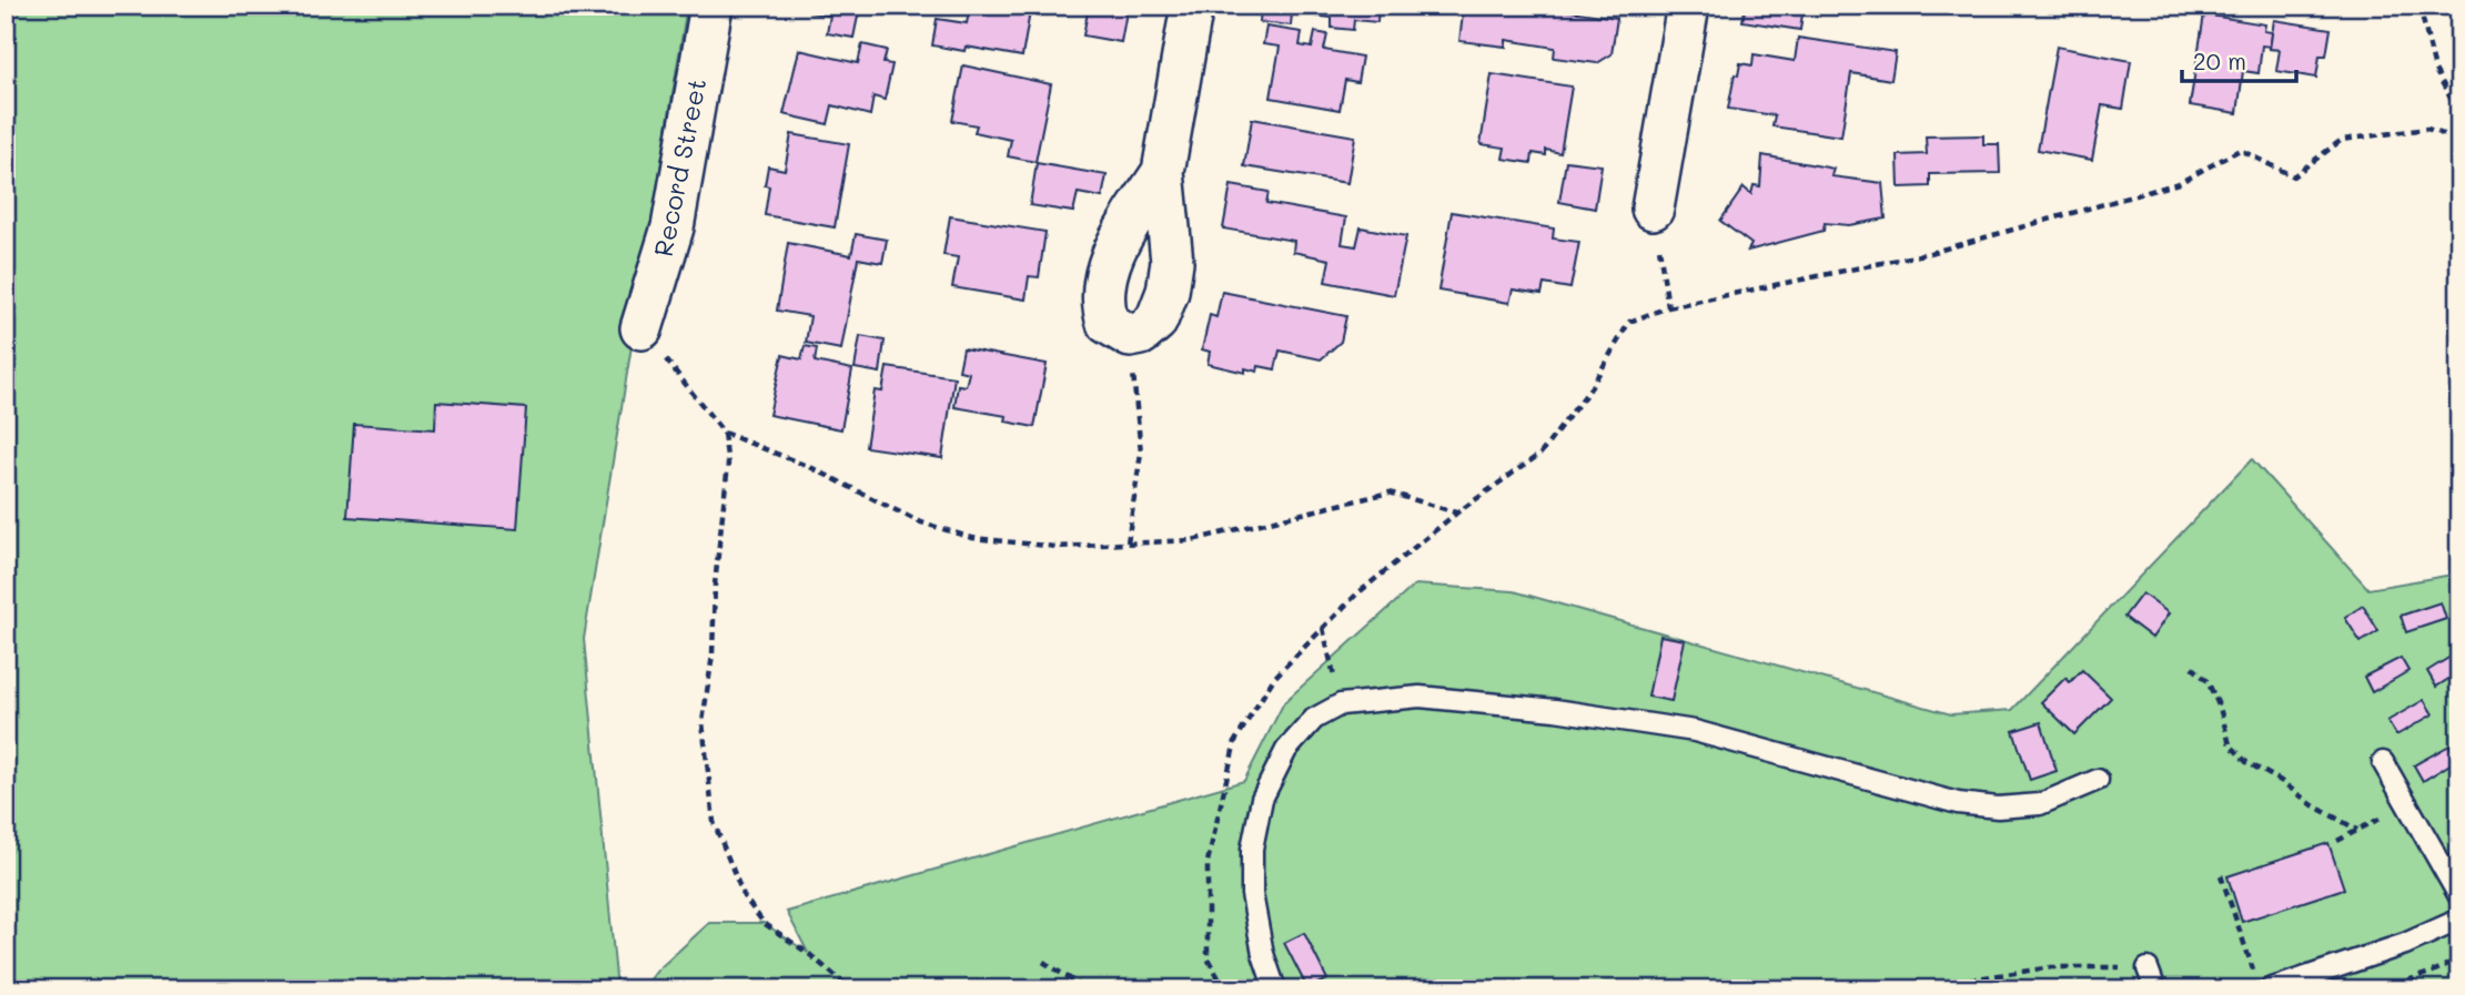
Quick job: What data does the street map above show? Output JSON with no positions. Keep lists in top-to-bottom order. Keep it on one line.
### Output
{"streets":{"street":["Record Street"]},"scale_bar":"20 m"}
